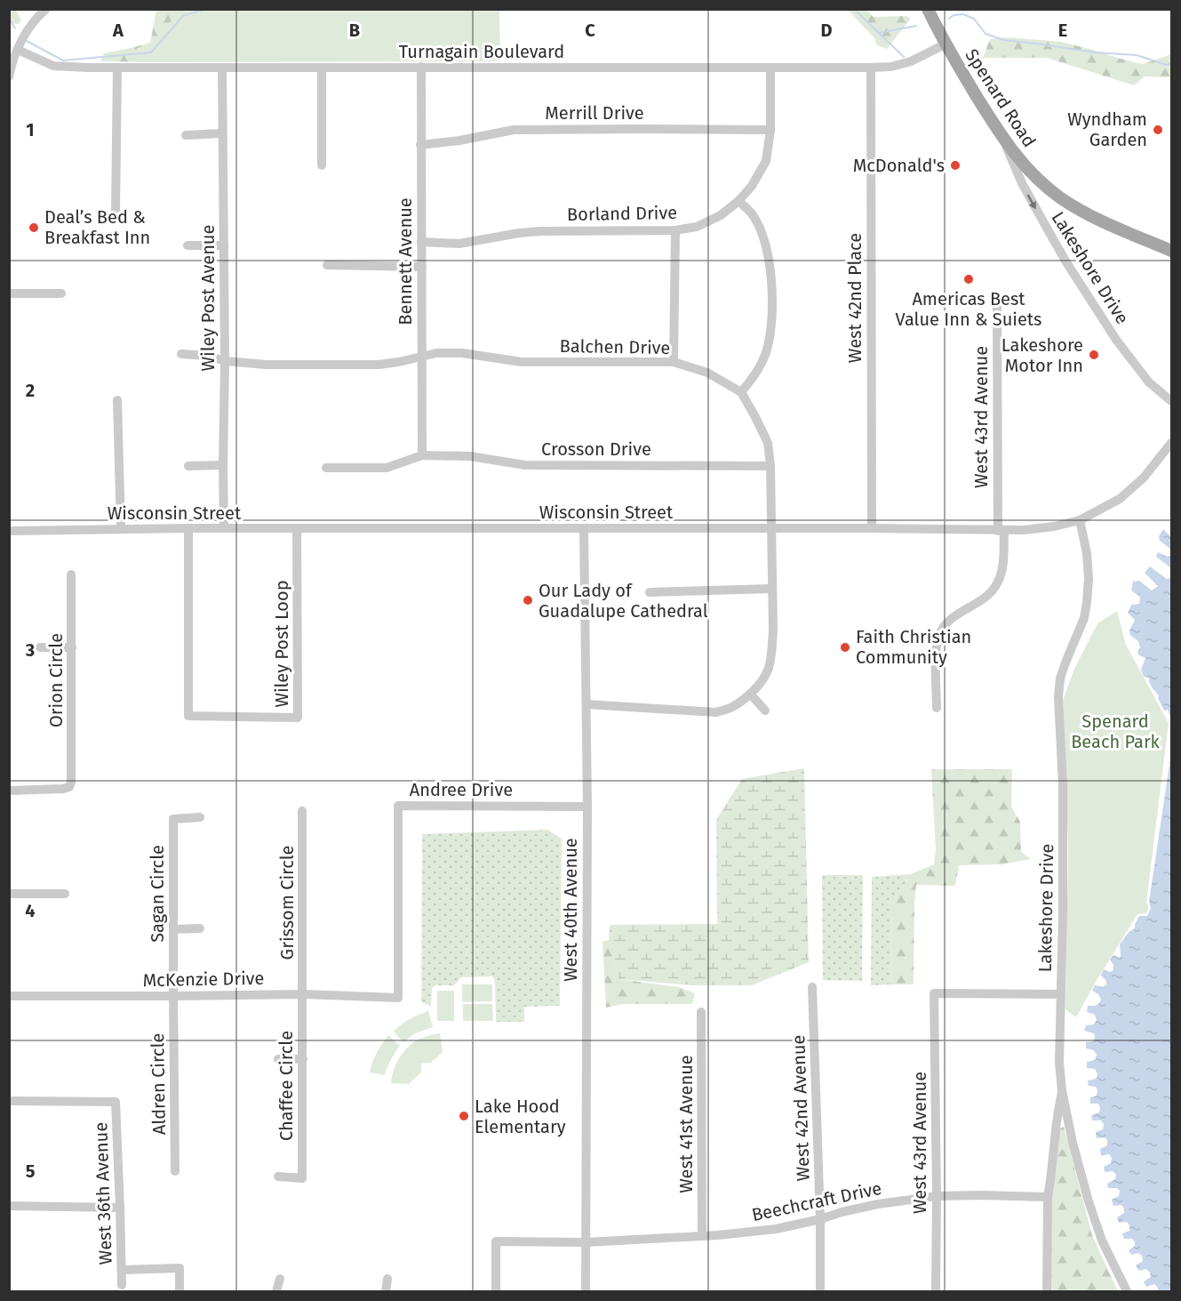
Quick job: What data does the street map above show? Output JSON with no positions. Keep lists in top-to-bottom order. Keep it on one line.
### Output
{"streets":{"main road":["Spenard Road"],"street":["Turnagain Boulevard","Merrill Drive","Borland Drive","Bennett Avenue","Lakeshore Drive","Wiley Post Avenue","West 42nd Place","Balchen Drive","West 43rd Avenue","Crosson Drive","Wisconsin Street","Wiley Post Loop","Orion Circle","Andree Drive","Sagan Circle","Grissom Circle","West 40th Avenue","McKenzie Drive","Aldren Circle","Chaffee Circle","West 42nd Avenue","West 41st Avenue","West 36th Avenue","Beechcraft Drive"]},"crossings":[["Turnagain Boulevard","Spenard Road"],["Turnagain Boulevard","Borland Drive"],["Turnagain Boulevard","Bennett Avenue"],["Turnagain Boulevard","Wiley Post Avenue"],["Turnagain Boulevard","West 42nd Place"],["Spenard Road","Lakeshore Drive"],["Merrill Drive","Borland Drive"],["Merrill Drive","Bennett Avenue"],["Borland Drive","Bennett Avenue"],["Bennett Avenue","Balchen Drive"],["Bennett Avenue","Crosson Drive"],["Lakeshore Drive","West 43rd Avenue"],["Lakeshore Drive","Wisconsin Street"],["Wiley Post Avenue","Balchen Drive"],["Wiley Post Avenue","Wisconsin Street"],["West 42nd Place","Wisconsin Street"],["Balchen Drive","Crosson Drive"],["Balchen Drive","Wisconsin Street"],["Balchen Drive","West 40th Avenue"],["West 43rd Avenue","Wisconsin Street"],["West 43rd Avenue","Beechcraft Drive"],["Wisconsin Street","Wiley Post Loop"],["Wisconsin Street","West 40th Avenue"],["Andree Drive","West 40th Avenue"],["Andree Drive","McKenzie Drive"],["Sagan Circle","McKenzie Drive"],["Sagan Circle","Aldren Circle"],["Grissom Circle","McKenzie Drive"],["Grissom Circle","Chaffee Circle"],["West 40th Avenue","Beechcraft Drive"],["McKenzie Drive","Aldren Circle"],["McKenzie Drive","Chaffee Circle"],["West 42nd Avenue","Beechcraft Drive"],["West 41st Avenue","Beechcraft Drive"]],"parks":["Spenard Beach Park"],"places":["Wyndham Garden","McDonald's","Deal’s Bed & Breakfast Inn","Americas Best Value Inn & Suiets","Lakeshore Motor Inn","Our Lady of Guadalupe Cathedral","Faith Christian Community","Lake Hood Elementary"],"grid":{"columns":["A","B","C","D","E"],"rows":["1","2","3","4","5"]}}
